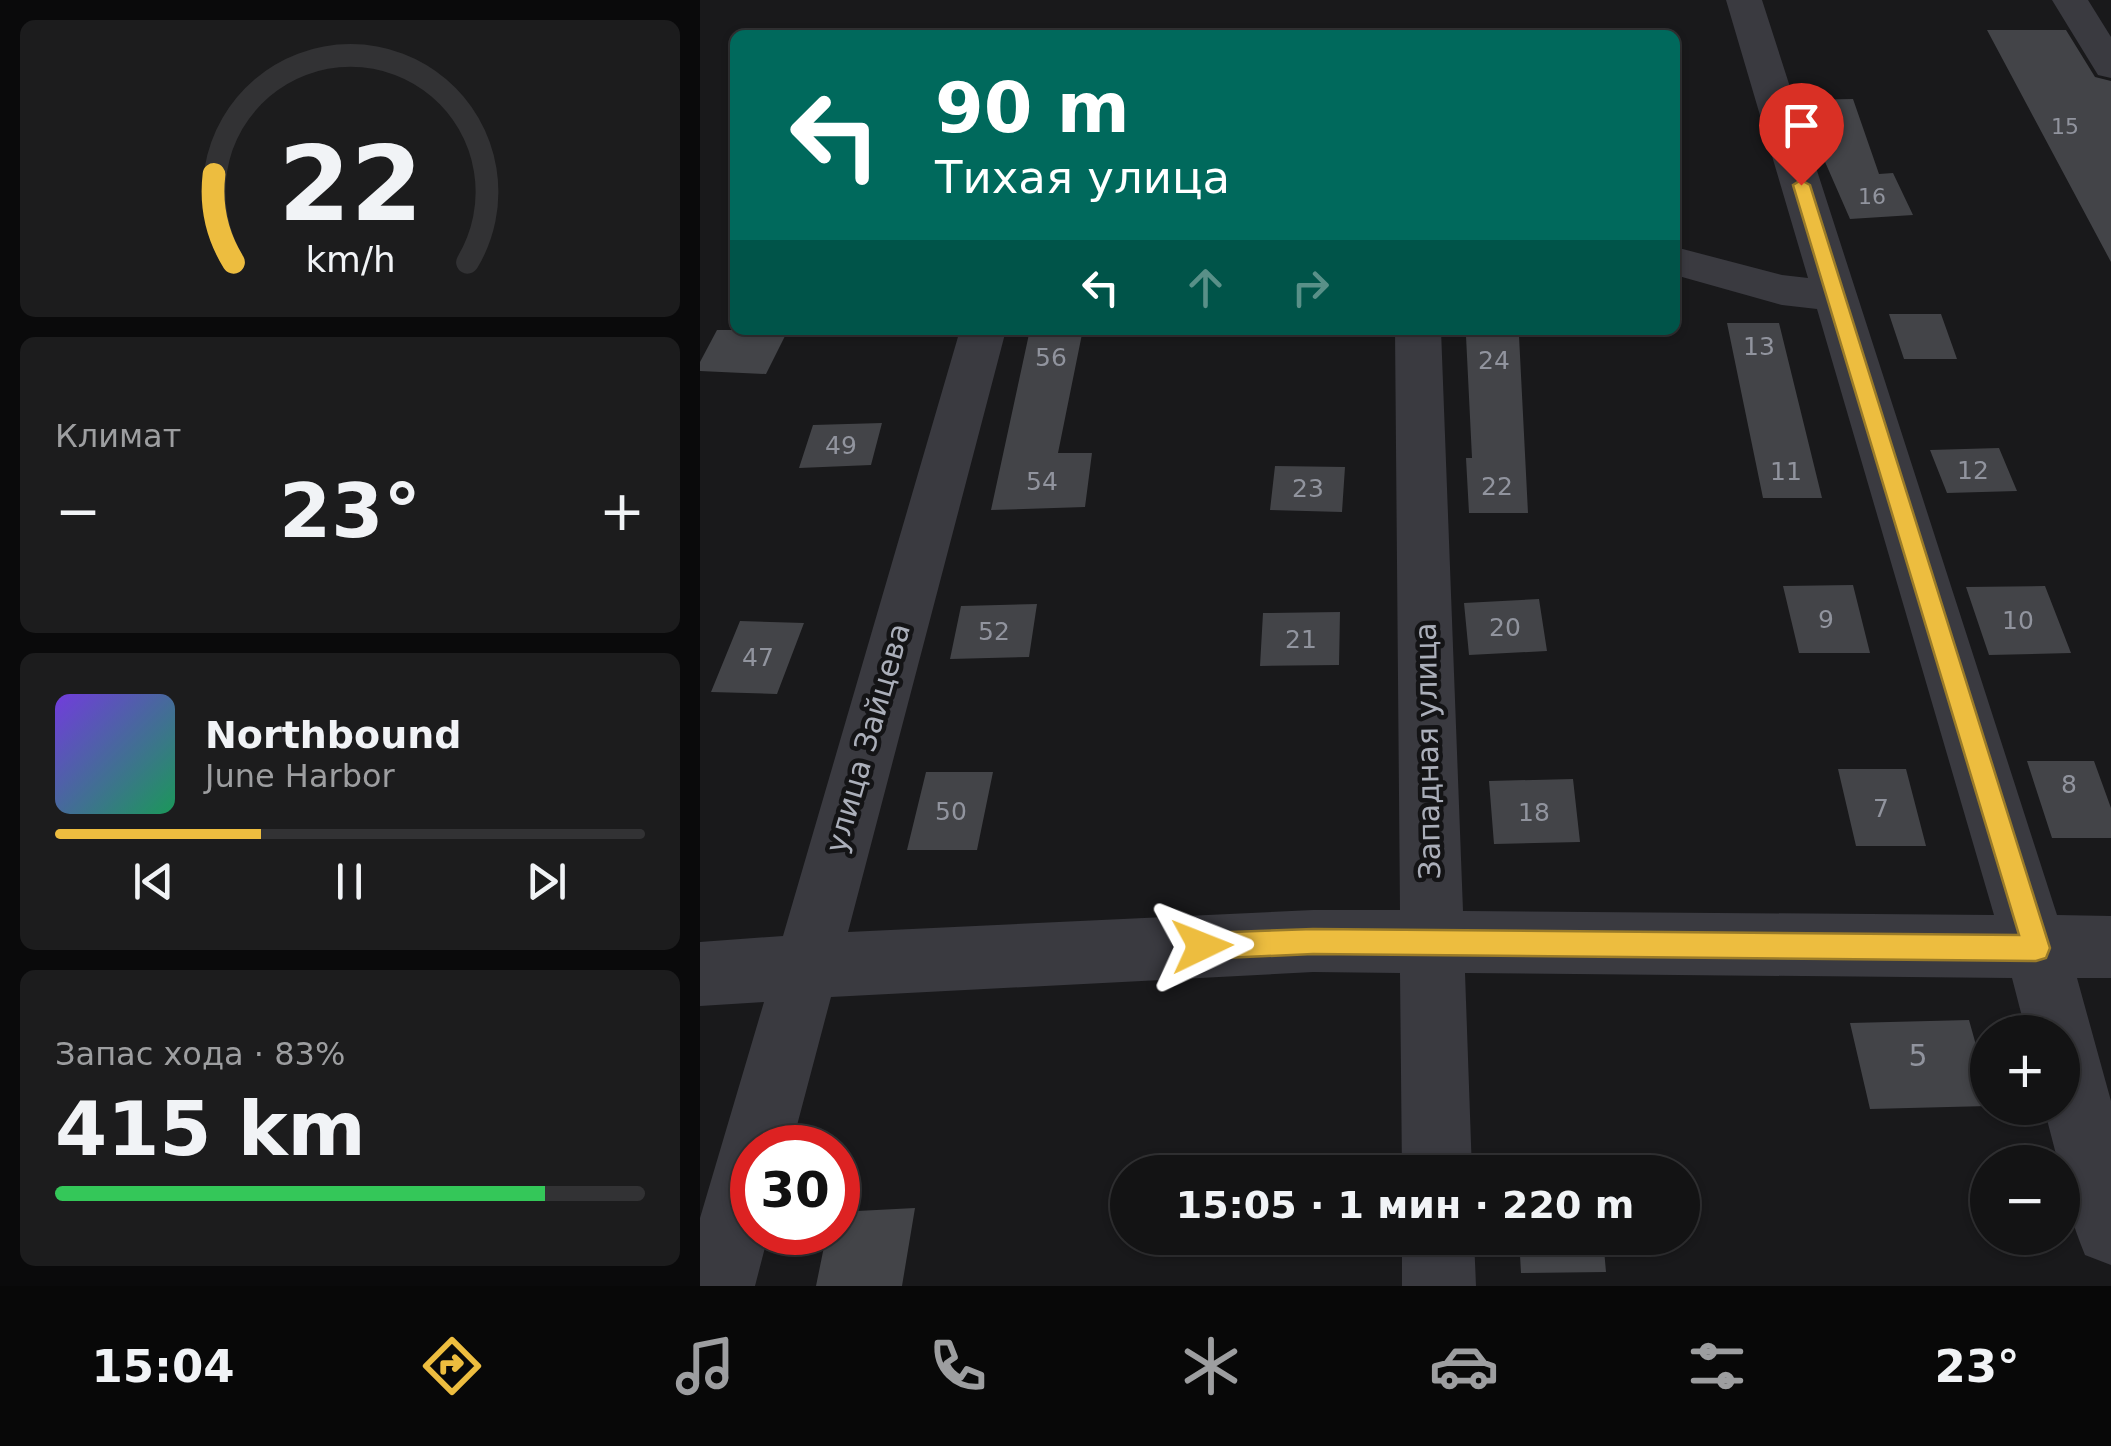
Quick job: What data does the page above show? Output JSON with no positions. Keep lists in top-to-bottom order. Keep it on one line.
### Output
{"streets":{"street":["улица Зайцева","Западная улица"]},"house_numbers":["15","16","13","56","24","49","12","11","54","22","23","9","10","20","52","21","47","8","7","50","18","5"],"page":{"turn":["90 m","Тихая улица"],"tile":["Климат",["Запас хода · 83%","415 km"]],"heat":["−","23°","+"],"song":["Northbound","June Harbor"],"map_buttons":["+","−"],"limit":"30","trip":"15:05 · 1 мин · 220 m","tabs":["15:04","23°"],"gauge":["22","km/h"]}}
